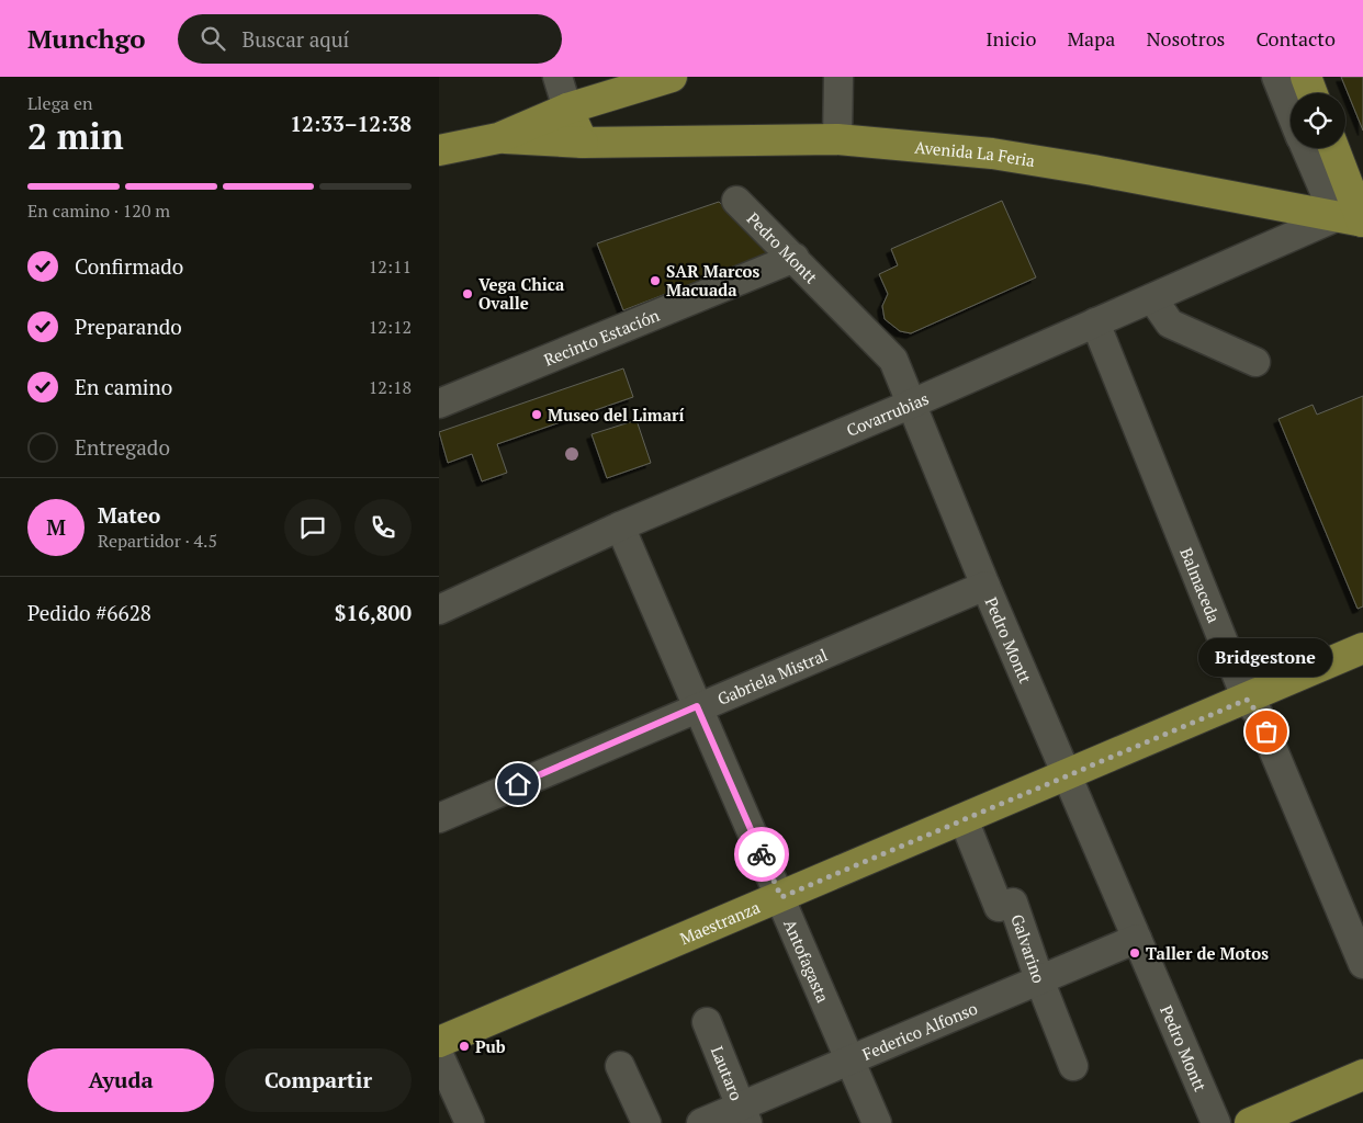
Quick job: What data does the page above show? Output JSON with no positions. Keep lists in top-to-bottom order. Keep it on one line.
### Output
{"streets":{"main road":["Avenida La Feria","Maestranza"],"street":["Pedro Montt","Recinto Estación","Covarrubias","Balmaceda","Gabriela Mistral","Galvarino","Antofagasta","Federico Alfonso","Lautaro"]},"crossings":[["Avenida La Feria","Covarrubias"],["Pedro Montt","Recinto Estación"],["Pedro Montt","Covarrubias"],["Pedro Montt","Gabriela Mistral"],["Pedro Montt","Maestranza"],["Pedro Montt","Federico Alfonso"],["Covarrubias","Balmaceda"],["Covarrubias","Antofagasta"],["Balmaceda","Maestranza"],["Gabriela Mistral","Antofagasta"],["Maestranza","Galvarino"],["Maestranza","Antofagasta"],["Galvarino","Federico Alfonso"],["Antofagasta","Federico Alfonso"],["Federico Alfonso","Lautaro"]],"places":["SAR Marcos Macuada","Vega Chica Ovalle","Museo del Limarí","Bridgestone","Taller de Motos","Pub"],"page":{"header":"Munchgo","search":"Buscar aquí","nav":["Inicio","Mapa","Nosotros","Contacto"],"heading":["2 min","Llega en","12:33–12:38"],"panel":["Mateo","Repartidor · 4.5","Pedido #6628","$16,800"],"bar":"En camino · 120 m","list":[["Confirmado","12:11"],["Preparando","12:12"],["En camino","12:18"],"Entregado"],"round":"M","bubble":"Bridgestone","buttons":["Ayuda","Compartir"]}}
